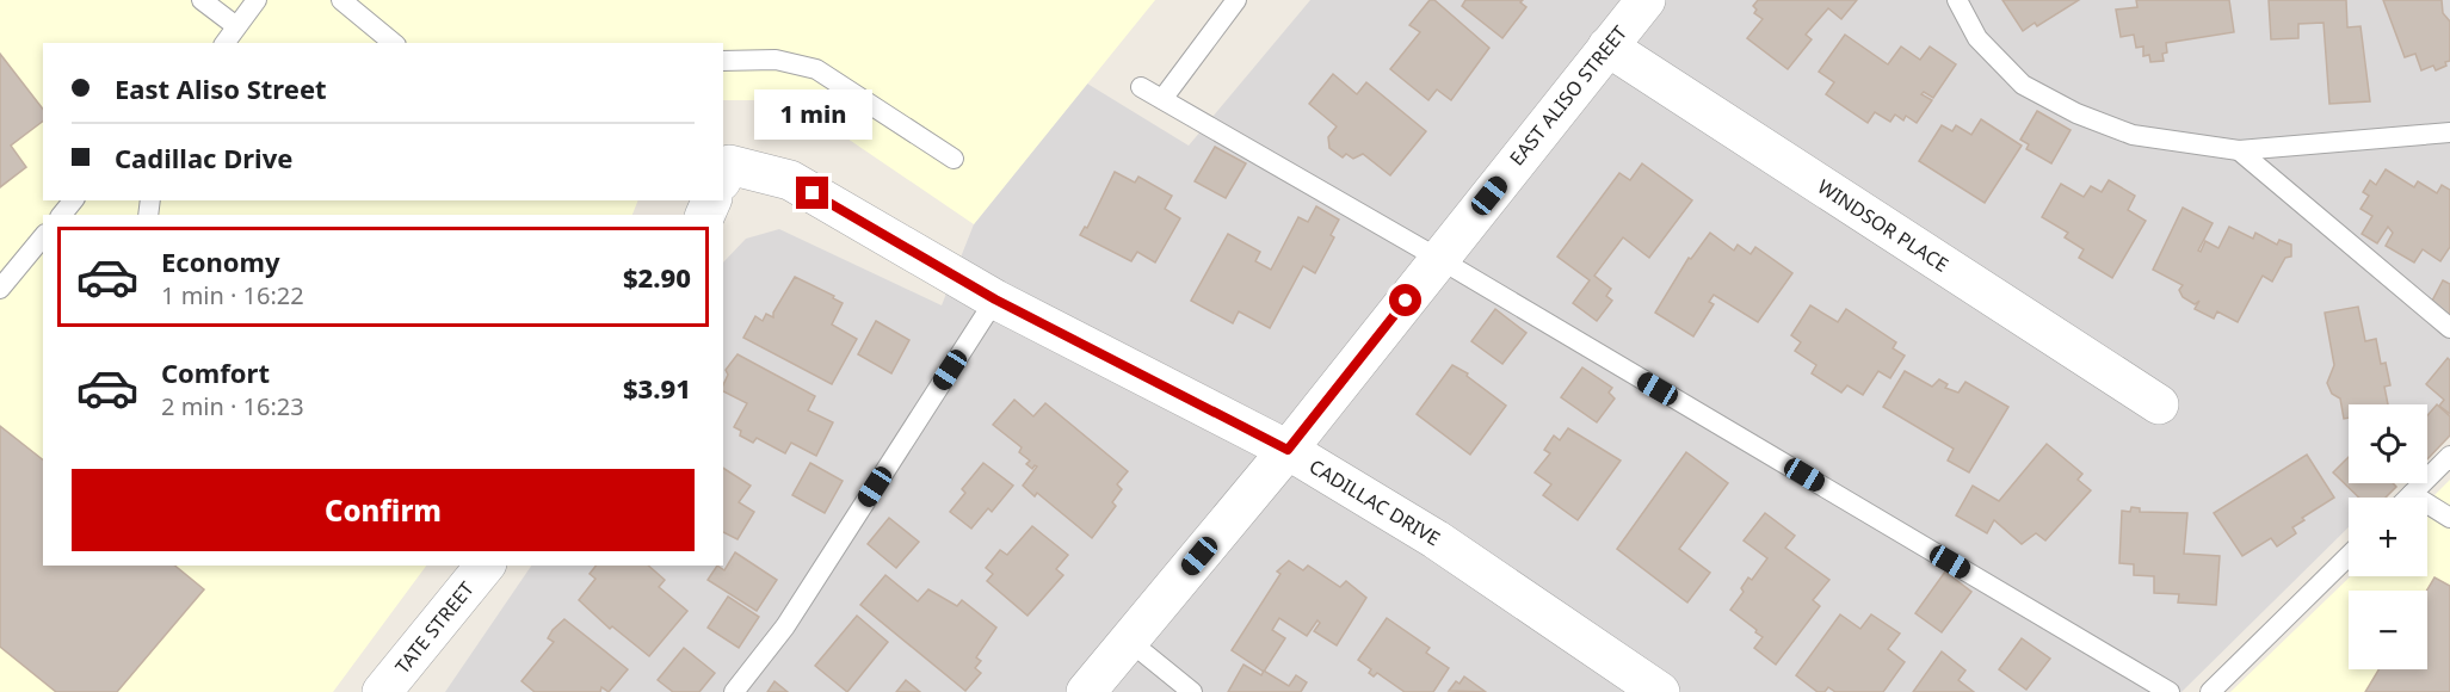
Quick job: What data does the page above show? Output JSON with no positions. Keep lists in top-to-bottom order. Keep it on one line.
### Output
{"streets":{"street":["EAST ALISO STREET","WINDSOR PLACE","CADILLAC DRIVE","TATE STREET"]},"crossings":[["EAST ALISO STREET","WINDSOR PLACE"],["EAST ALISO STREET","CADILLAC DRIVE"]],"page":{"banner":["East Aliso Street","Cadillac Drive"],"bubble":"1 min","list":[{"name":"Economy","note":"1 min · 16:22","value":"$2.90"},{"name":"Comfort","note":"2 min · 16:23","value":"$3.91"}],"map_buttons":["+","−"],"buttons":"Confirm"}}
